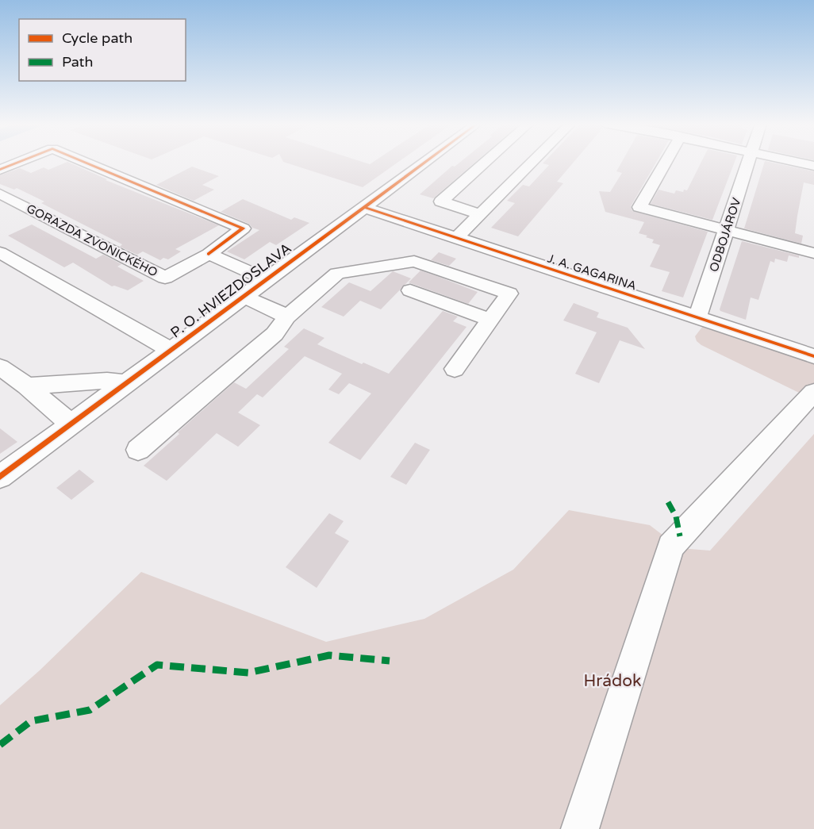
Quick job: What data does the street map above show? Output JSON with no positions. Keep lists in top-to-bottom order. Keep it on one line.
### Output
{"streets":{"street":["ODBOJÁROV","GORAZDA ZVONICKÉHO","J. A. GAGARINA","P. O. HVIEZDOSLAVA"]},"crossings":[["ODBOJÁROV","J. A. GAGARINA"],["J. A. GAGARINA","P. O. HVIEZDOSLAVA"]],"parks":["Hrádok"],"legend":["Cycle path","Path"]}
